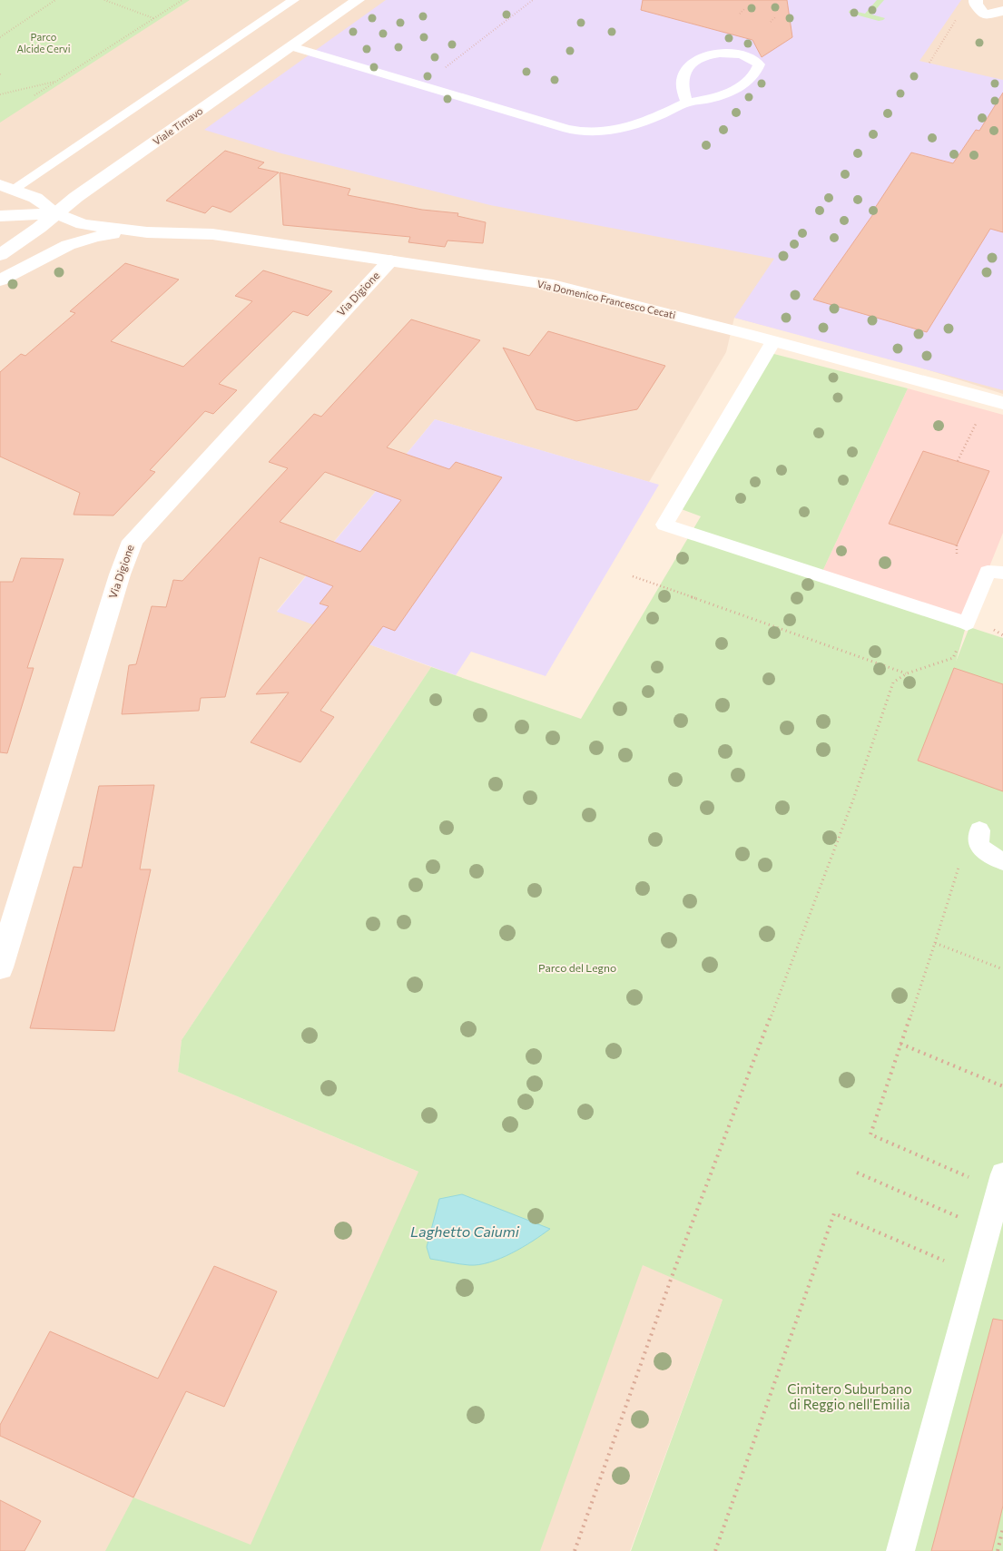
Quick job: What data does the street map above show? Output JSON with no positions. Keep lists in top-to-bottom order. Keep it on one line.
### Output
{"streets":{"street":["Viale Timavo","Via Digione","Via Domenico Francesco Cecati"]},"crossings":[["Viale Timavo","Via Domenico Francesco Cecati"],["Via Digione","Via Domenico Francesco Cecati"]],"water":["Laghetto Caiumi"],"parks":["Parco Alcide Cervi","Parco del Legno","Cimitero Suburbano di Reggio nell'Emilia"]}
